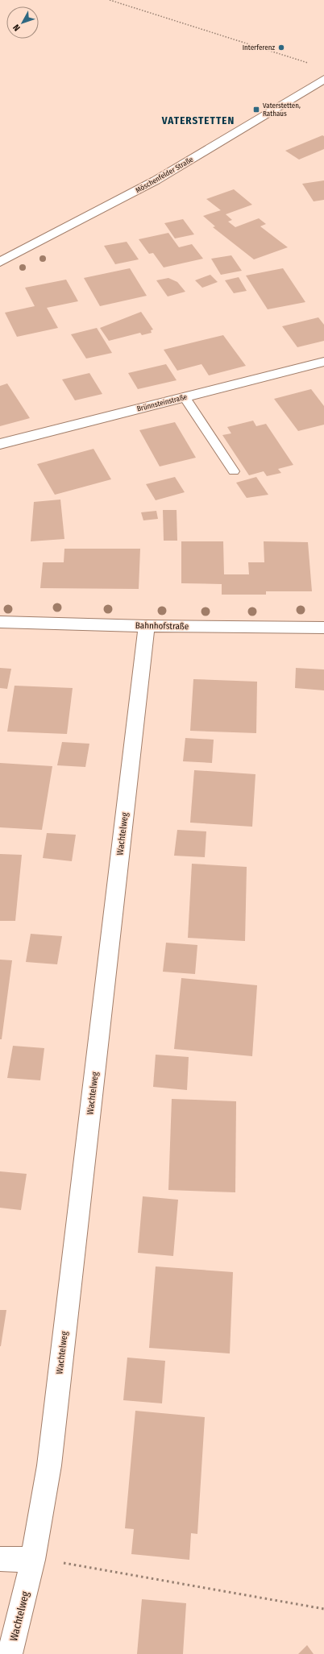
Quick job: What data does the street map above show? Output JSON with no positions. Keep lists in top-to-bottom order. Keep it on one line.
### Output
{"streets":{"street":["Möschenfelder Straße","Brünnsteinstraße","Bahnhofstraße","Wachtelweg"]},"crossings":[["Bahnhofstraße","Wachtelweg"]],"districts":["VATERSTETTEN"],"places":{"other":["Interferenz"],"transit":["Vaterstetten, Rathaus"]},"north":"bottom left"}
